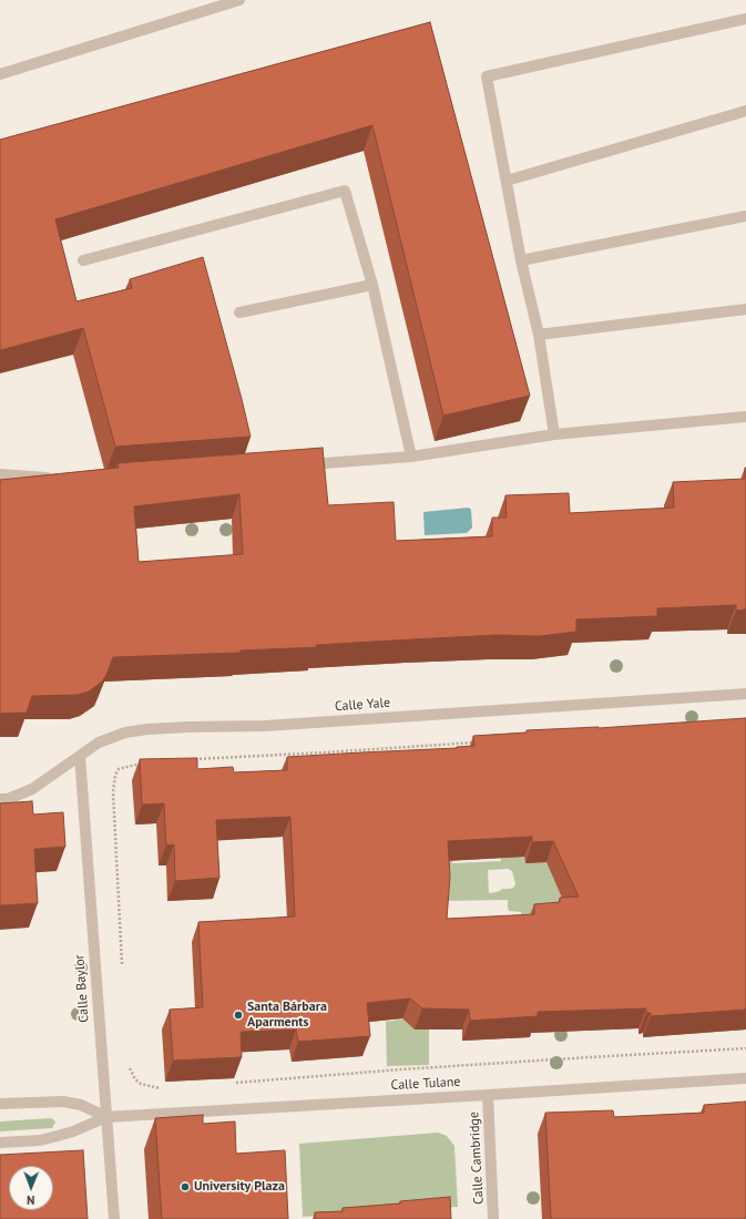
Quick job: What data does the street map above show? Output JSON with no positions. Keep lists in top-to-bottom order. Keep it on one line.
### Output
{"streets":{"street":["Calle Yale","Calle Baylor","Calle Tulane","Calle Cambridge"]},"crossings":[["Calle Yale","Calle Baylor"],["Calle Baylor","Calle Tulane"],["Calle Tulane","Calle Cambridge"]],"places":["Santa Bárbara Aparments","University Plaza"],"north":"bottom"}
